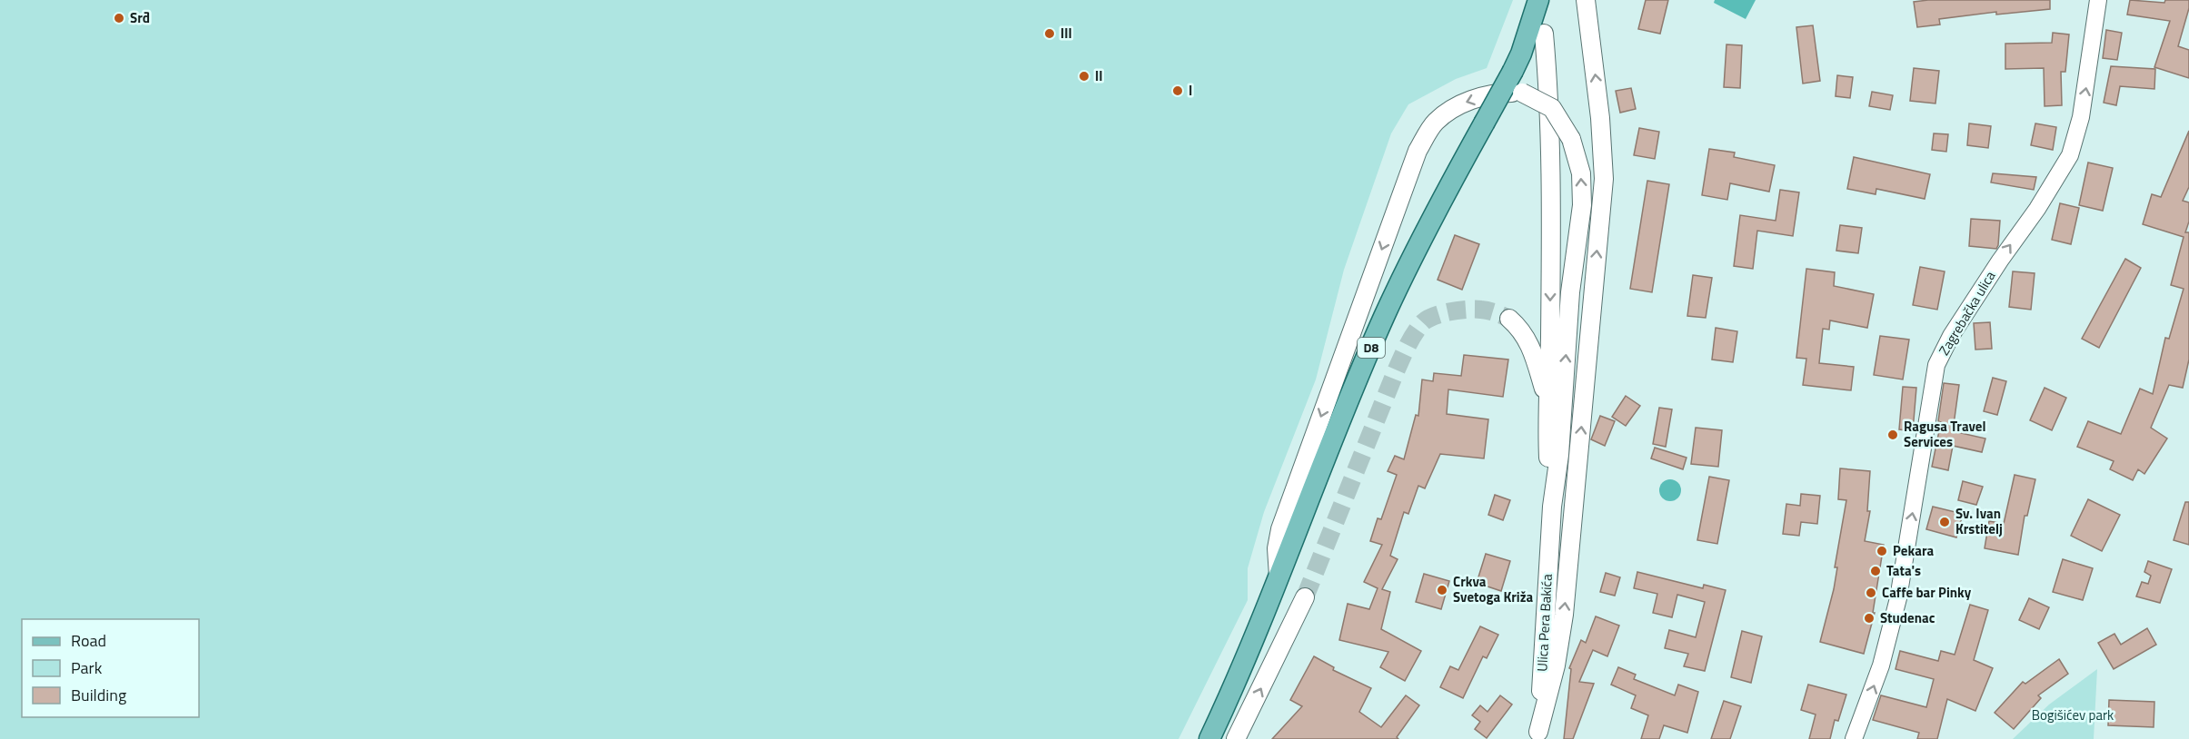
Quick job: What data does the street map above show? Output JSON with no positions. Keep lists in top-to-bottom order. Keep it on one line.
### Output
{"streets":{"main road":["D8","Ulica Pera Bakića"],"street":["Zagrebačka ulica"]},"one_way":["Zagrebačka ulica"],"parks":["Bogišićev park"],"places":["Srđ","III","II","I","Ragusa Travel Services","Sv. Ivan Krstitelj","Pekara","Tata's","Crkva Svetoga Križa","Caffe bar Pinky","Studenac"],"legend":["Road","Park","Building"]}
